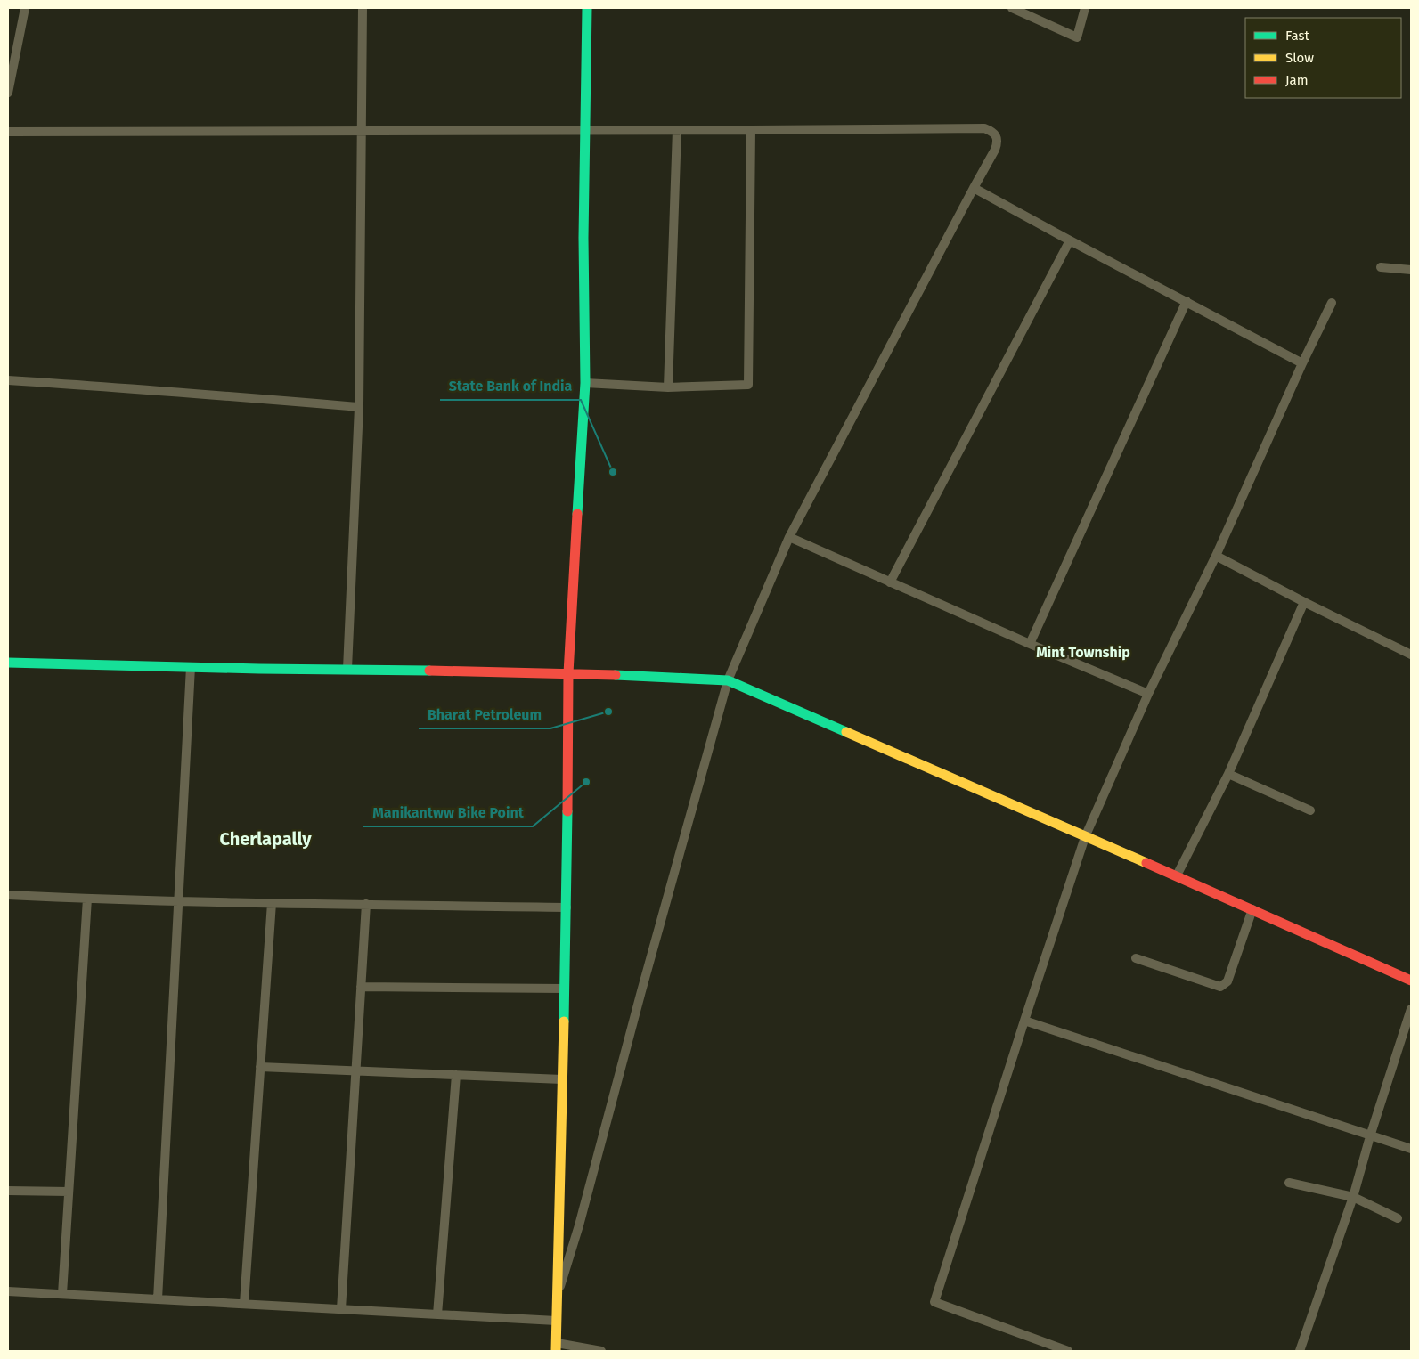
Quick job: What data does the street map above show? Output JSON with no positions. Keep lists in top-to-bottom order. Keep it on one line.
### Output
{"districts":["Mint Township","Cherlapally"],"places":["State Bank of India","Bharat Petroleum","Manikantww Bike Point"],"legend":["Fast","Slow","Jam"]}
